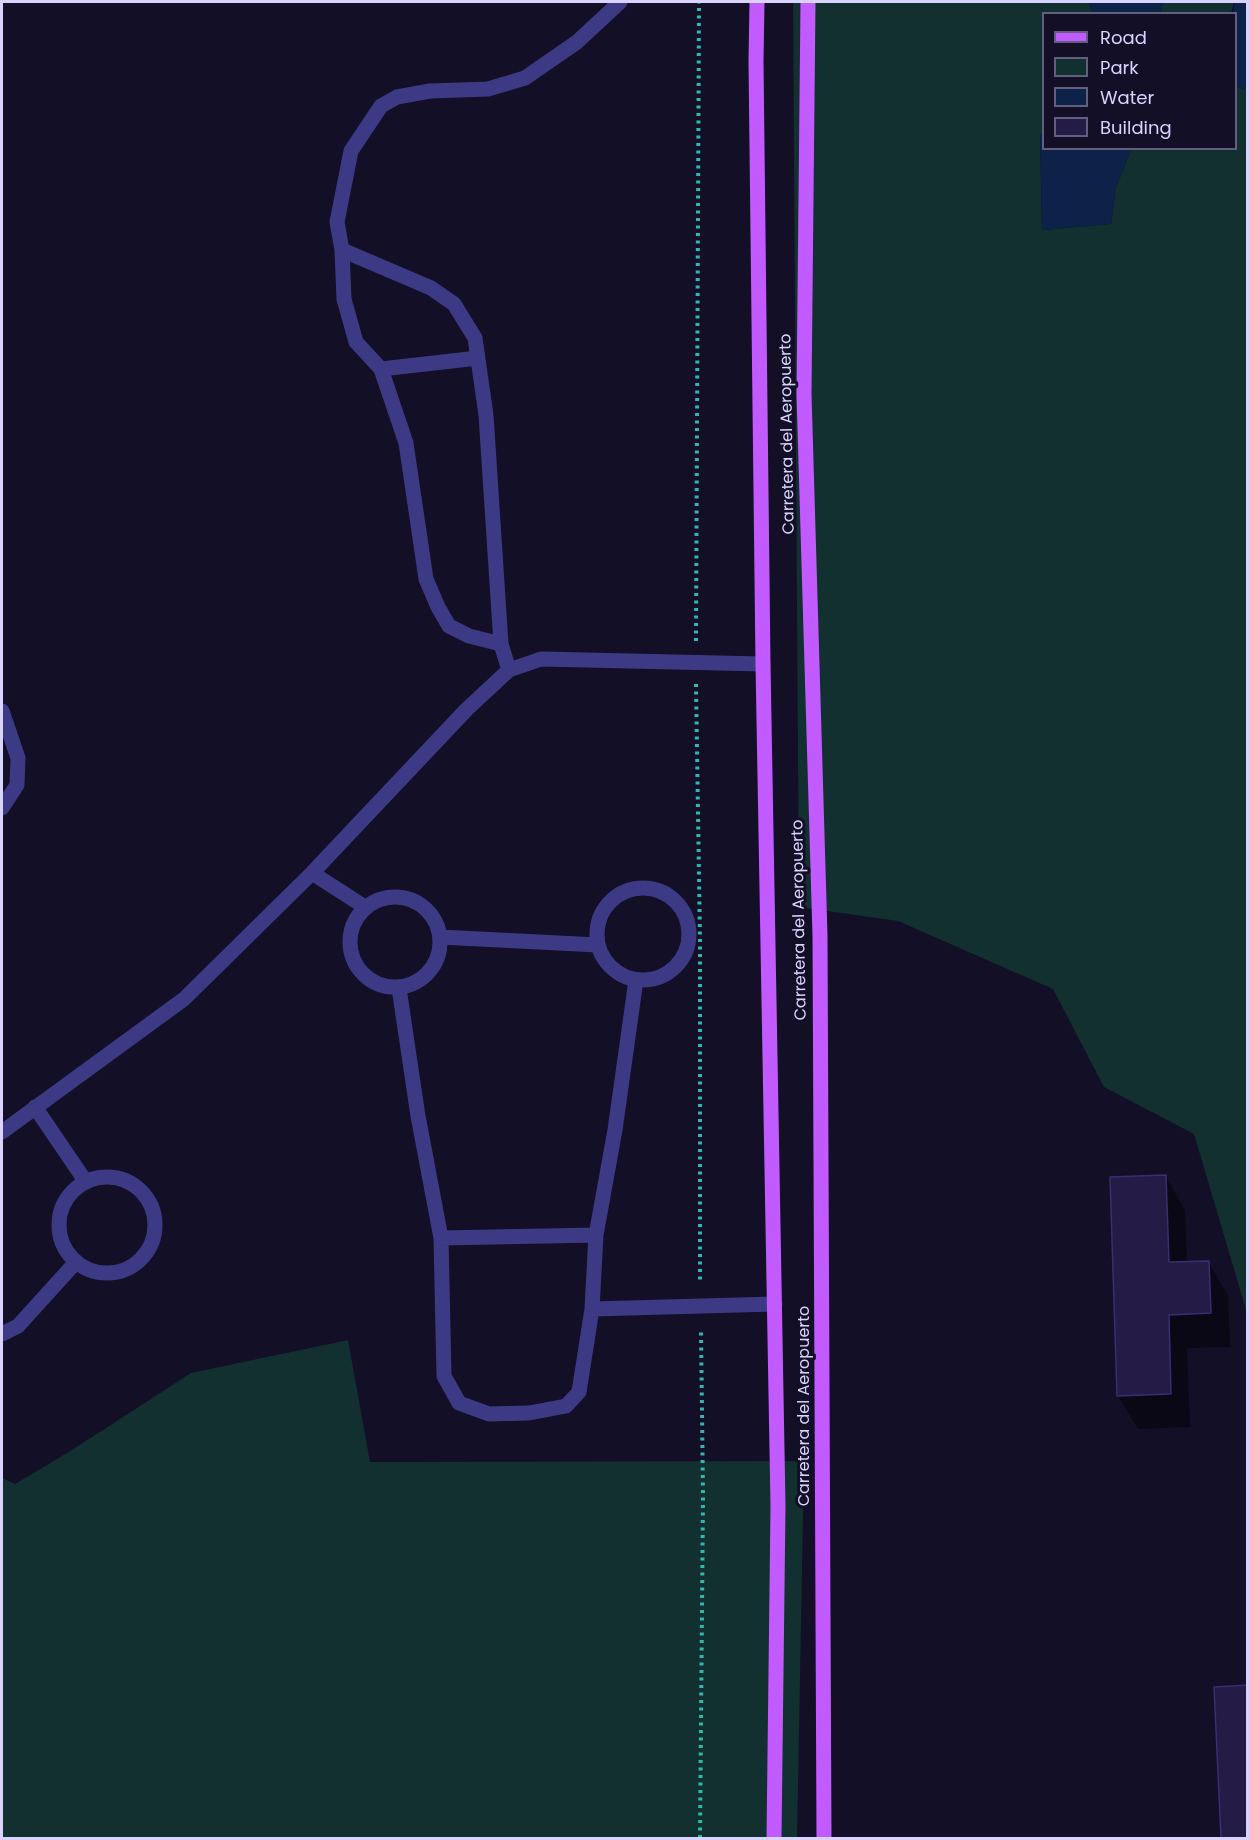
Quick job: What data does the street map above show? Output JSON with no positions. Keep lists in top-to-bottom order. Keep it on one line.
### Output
{"streets":{"main road":["Carretera del Aeropuerto"]},"legend":["Road","Park","Water","Building"]}
